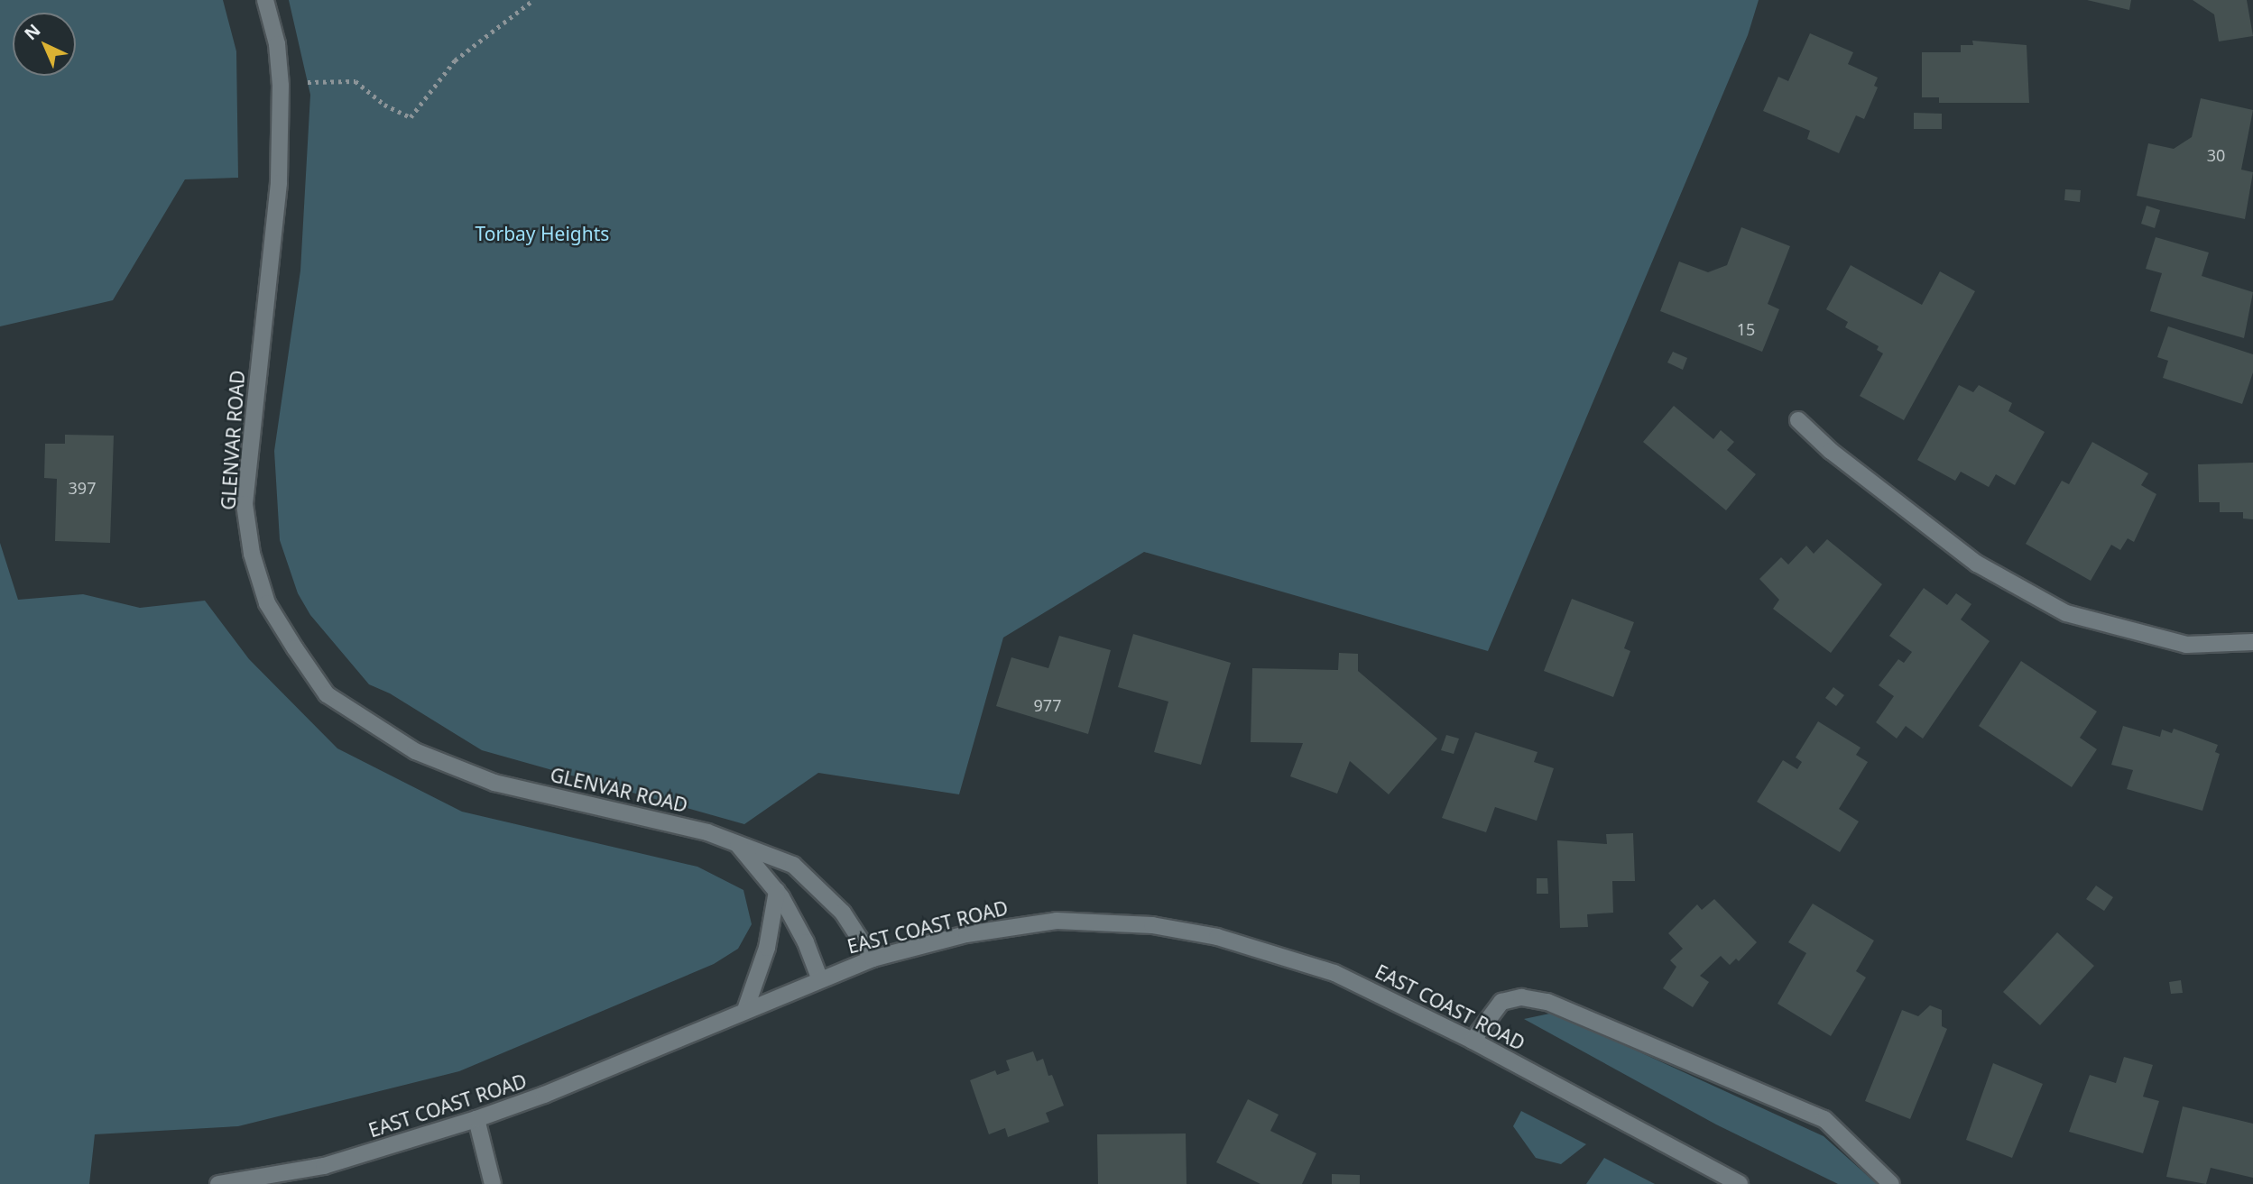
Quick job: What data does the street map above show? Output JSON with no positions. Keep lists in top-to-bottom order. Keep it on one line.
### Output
{"streets":{"main road":["GLENVAR ROAD","EAST COAST ROAD"]},"crossings":[["GLENVAR ROAD","EAST COAST ROAD"]],"parks":["Torbay Heights"],"house_numbers":["30","15","397","977"],"north":"top left"}
